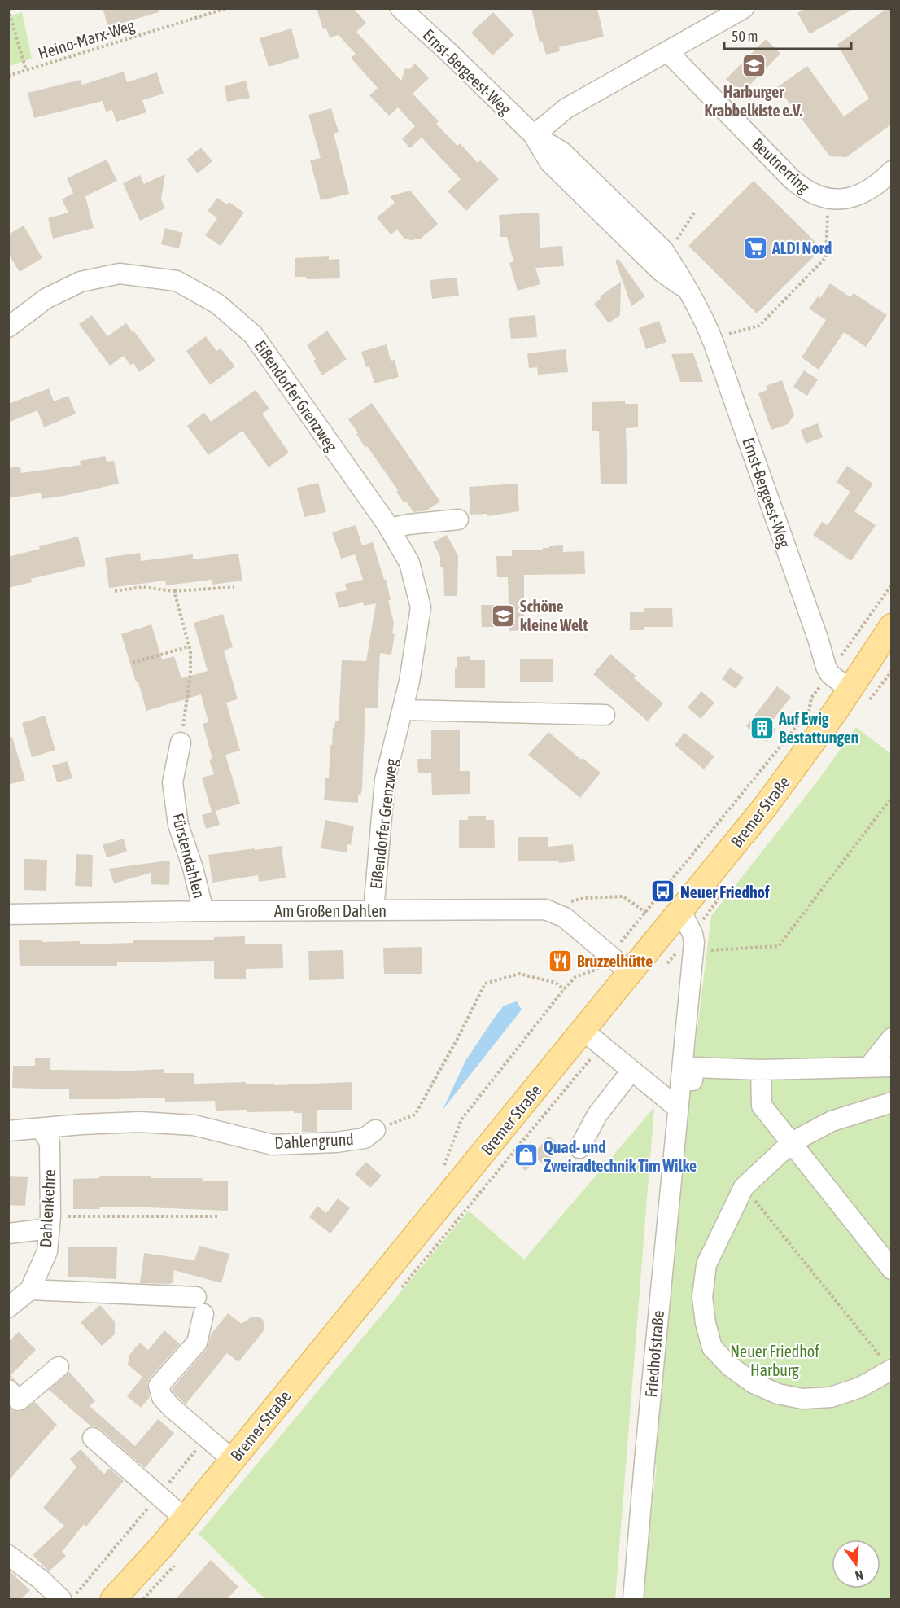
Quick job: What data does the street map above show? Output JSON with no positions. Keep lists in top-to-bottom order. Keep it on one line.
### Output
{"streets":{"main road":["Bremer Straße"],"street":["Ernst-Bergeest-Weg","Beutnerring","Eißendorfer Grenzweg","Fürstendahlen","Am Großen Dahlen","Dahlengrund","Dahlenkehre","Friedhofstraße"],"path":["Heino-Marx-Weg"]},"crossings":[["Eißendorfer Grenzweg","Am Großen Dahlen"],["Bremer Straße","Am Großen Dahlen"],["Bremer Straße","Friedhofstraße"],["Fürstendahlen","Am Großen Dahlen"],["Dahlengrund","Dahlenkehre"]],"parks":["Neuer Friedhof Harburg"],"places":{"school or university":["Harburger Krabbelkiste e.V.","Schöne kleine Welt"],"supermarket":["ALDI Nord"],"building":["Auf Ewig Bestattungen"],"bus stop":["Neuer Friedhof"],"restaurant":["Bruzzelhütte"],"shop":["Quad- und Zweiradtechnik Tim Wilke"]},"scale_bar":"50 m","north":"bottom"}
